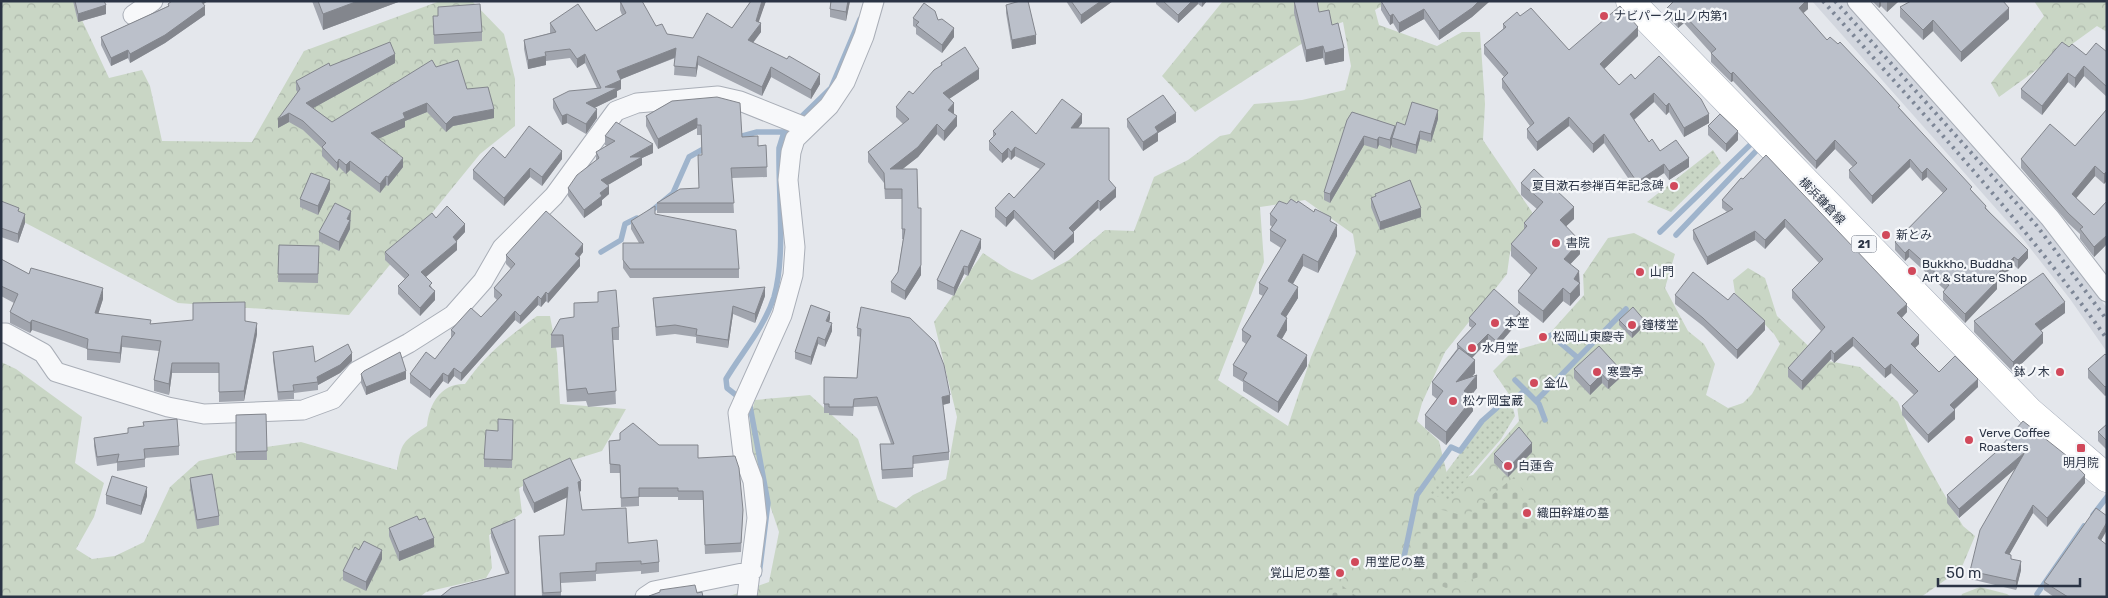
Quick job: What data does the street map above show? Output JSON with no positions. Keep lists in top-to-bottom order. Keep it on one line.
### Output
{"streets":{"main road":["横浜鎌倉線","21"]},"places":{"other":["ナビパーク山ノ内第1","夏目漱石参禅百年記念碑","新とみ","書院","Bukkho, Buddha Art & Stature Shop","山門","本堂","鐘楼堂","松岡山東慶寺","水月堂","寒雲亭","鉢ノ木","金仏","松ケ岡宝蔵","Verve Coffee Roasters","白蓮舎","織田幹雄の墓","用堂尼の墓","覚山尼の墓"],"transit":["明月院"]},"scale_bar":"50 m"}
